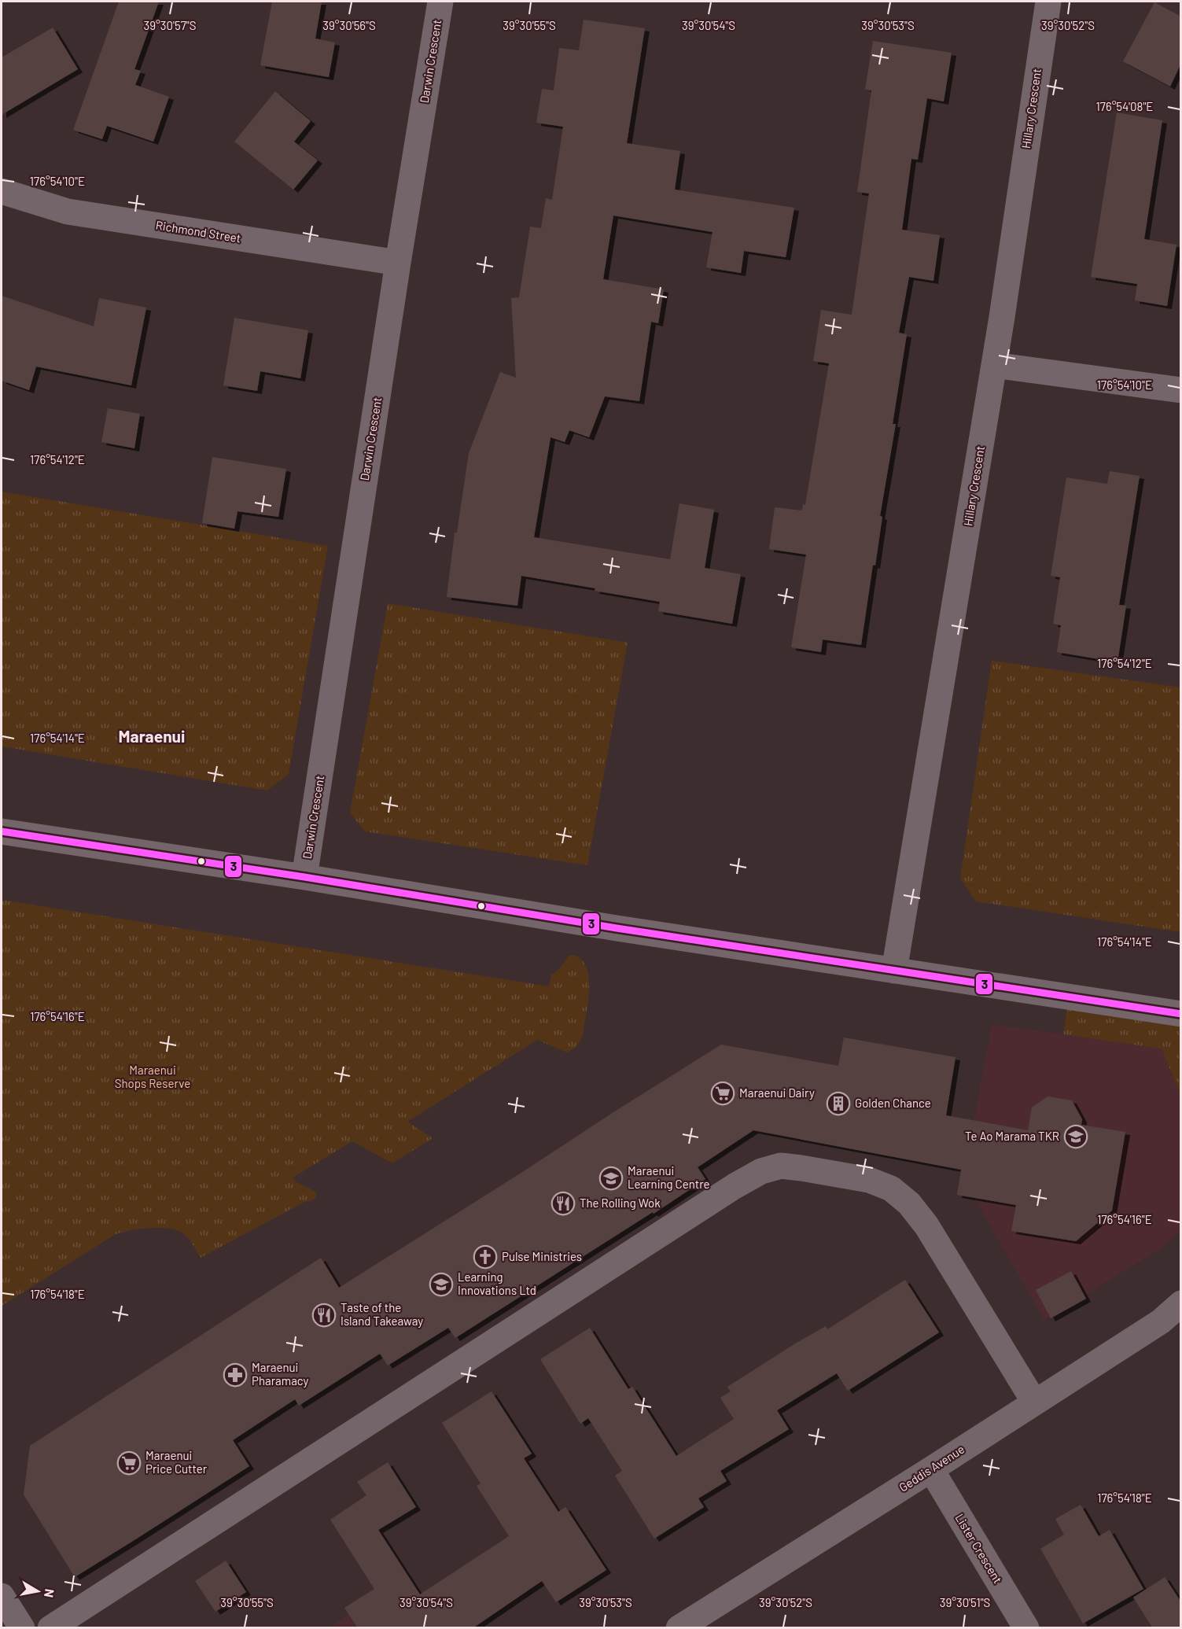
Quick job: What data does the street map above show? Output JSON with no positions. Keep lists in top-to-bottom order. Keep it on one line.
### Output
{"streets":{"street":["Darwin Crescent","Hillary Crescent","Richmond Street","Geddis Avenue","Lister Crescent"]},"crossings":[["Darwin Crescent","Richmond Street"],["Geddis Avenue","Lister Crescent"]],"districts":["Maraenui"],"parks":["Maraenui Shops Reserve"],"places":{"supermarket":["Maraenui Dairy","Maraenui Price Cutter"],"building":["Golden Chance"],"school or university":["Te Ao Marama TKR","Maraenui Learning Centre","Learning Innovations Ltd"],"restaurant":["The Rolling Wok","Taste of the Island Takeaway"],"church":["Pulse Ministries"],"pharmacy":["Maraenui Pharamacy"]},"lines":["transit line 3"],"north":"right","coordinates":["39°30'56\"S","39°30'55\"S","39°30'54\"S","39°30'53\"S","39°30'52\"S","39°30'57\"S","176°54'08\"E","176°54'10\"E","176°54'12\"E","176°54'14\"E","176°54'16\"E","176°54'18\"E","39°30'51\"S"]}
